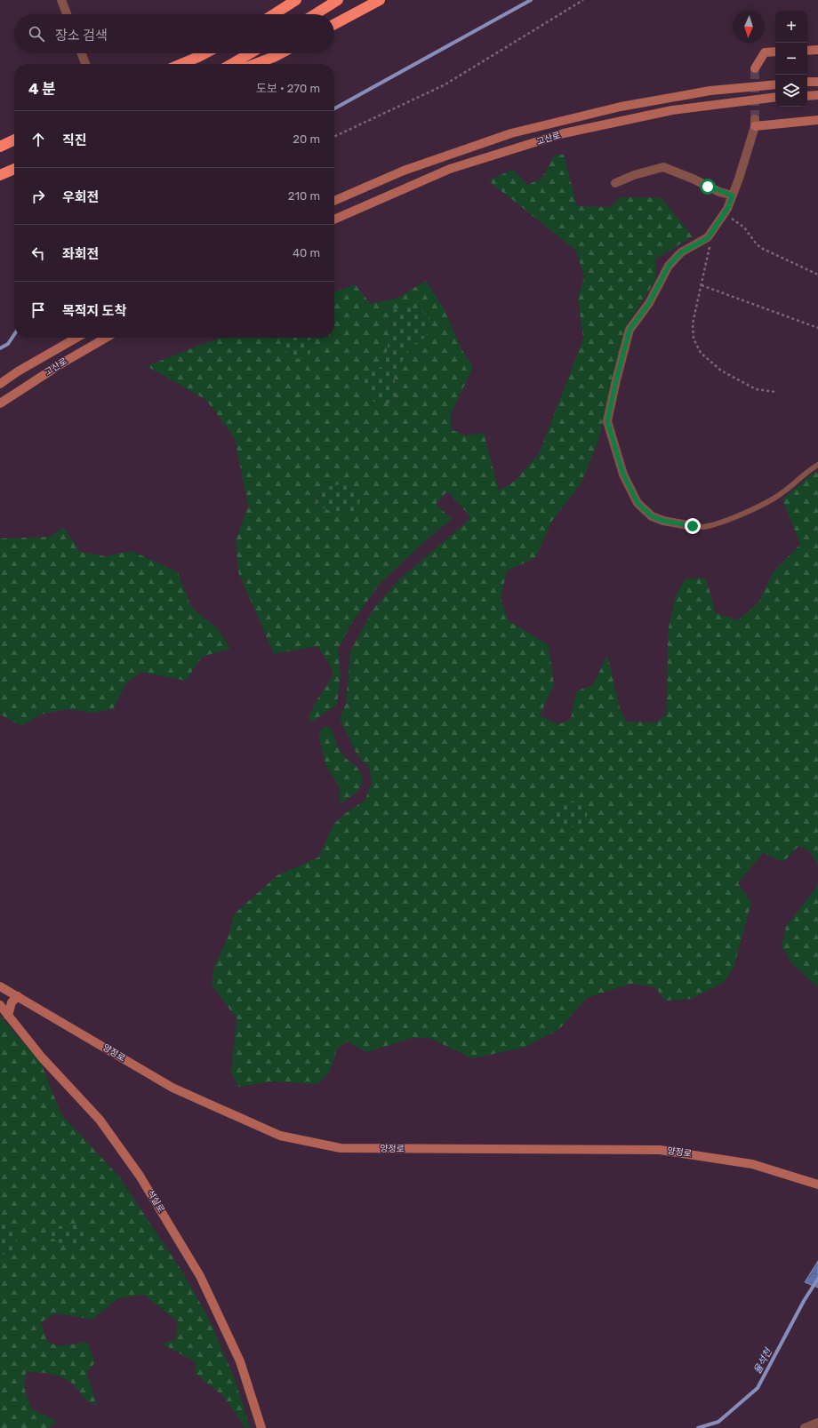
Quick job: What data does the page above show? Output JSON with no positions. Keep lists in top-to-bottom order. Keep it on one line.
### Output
{"streets":{"street":["고산로","양정로","석실로"]},"water":["율석천"],"north":"bottom","page":{"map_buttons":["+","−"],"search":"장소 검색","heading":["4 분","도보 · 270 m"],"list":[["직진","20 m"],["우회전","210 m"],["좌회전","40 m"],"목적지 도착"]}}
